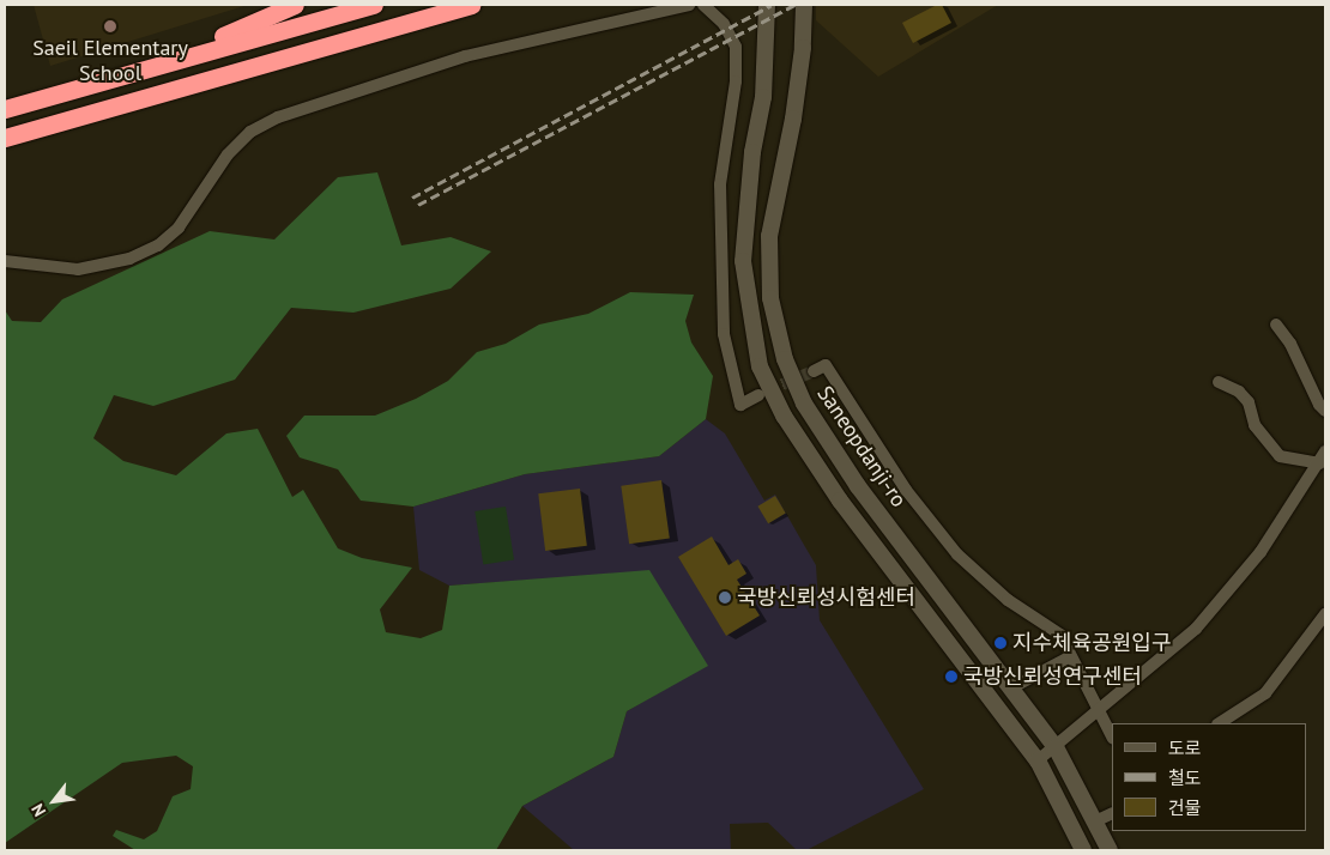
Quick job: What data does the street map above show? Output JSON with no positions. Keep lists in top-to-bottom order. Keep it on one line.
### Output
{"streets":{"main road":["Saneopdanji-ro"]},"places":["Saeil Elementary School","국방신뢰성시험센터","지수체육공원입구","국방신뢰성연구센터"],"legend":["도로","철도","건물"],"north":"bottom left"}
